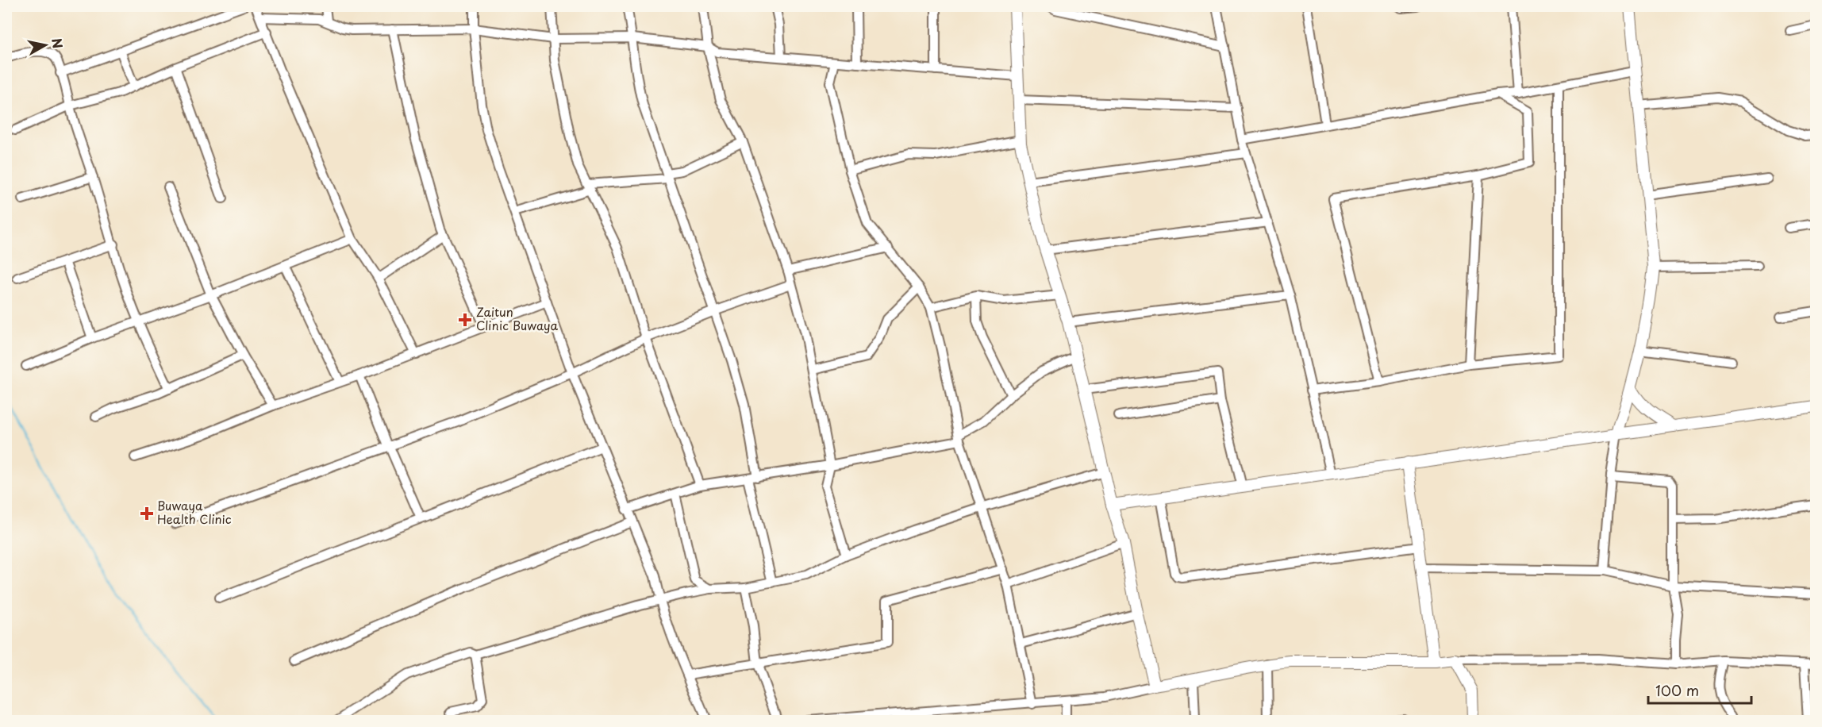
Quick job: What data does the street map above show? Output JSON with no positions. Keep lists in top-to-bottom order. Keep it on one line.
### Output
{"places":{"health":["Zaitun Clinic Buwaya","Buwaya Health Clinic"]},"scale_bar":"100 m","north":"right"}
